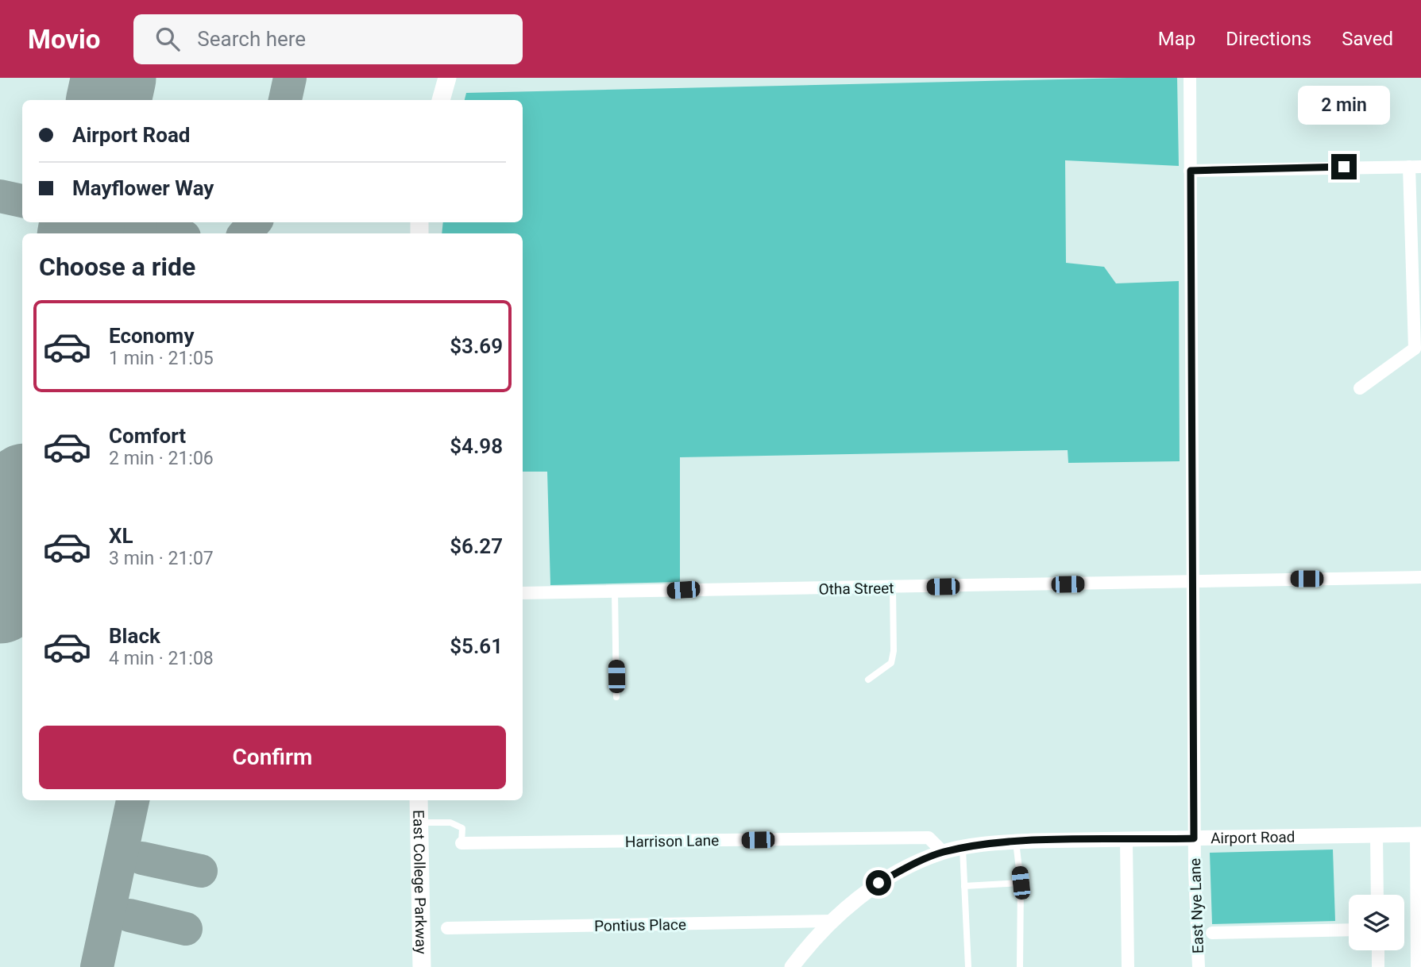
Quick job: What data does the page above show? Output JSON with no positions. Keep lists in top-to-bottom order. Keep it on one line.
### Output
{"streets":{"main road":["East College Parkway"],"street":["Otha Street","Airport Road","Harrison Lane","East Nye Lane","Pontius Place"]},"crossings":[["Otha Street","East Nye Lane"],["Airport Road","Harrison Lane"],["Airport Road","East Nye Lane"],["Airport Road","Pontius Place"]],"page":{"header":"Movio","search":"Search here","nav":["Map","Directions","Saved"],"bubble":"2 min","banner":["Airport Road","Mayflower Way"],"heading":"Choose a ride","list":[{"name":"Economy","note":"1 min · 21:05","value":"$3.69"},{"name":"Comfort","note":"2 min · 21:06","value":"$4.98"},{"name":"XL","note":"3 min · 21:07","value":"$6.27"},{"name":"Black","note":"4 min · 21:08","value":"$5.61"}],"buttons":"Confirm"}}
